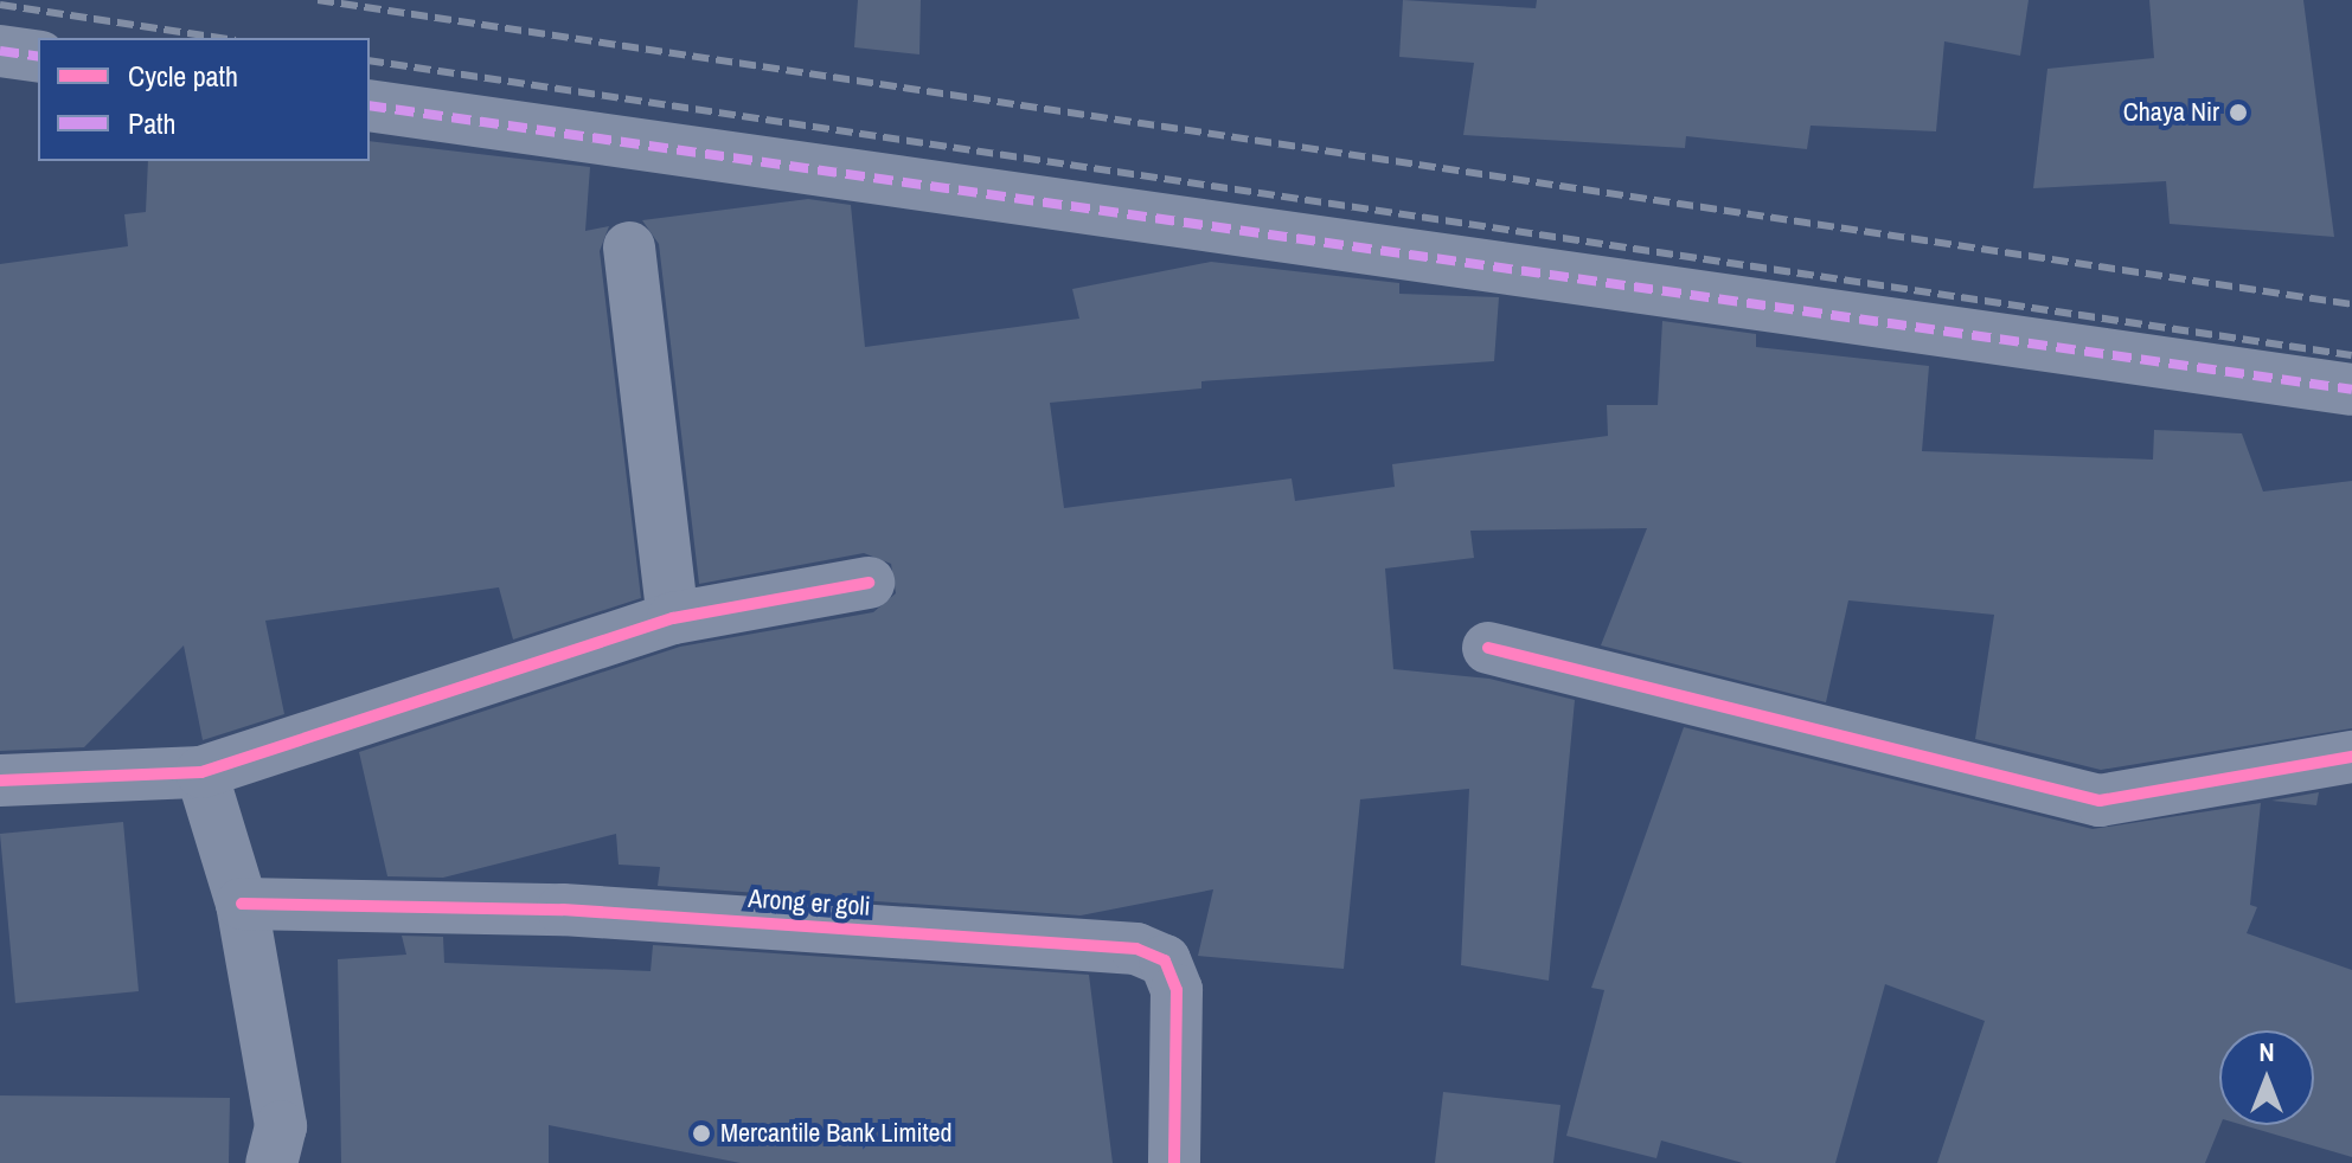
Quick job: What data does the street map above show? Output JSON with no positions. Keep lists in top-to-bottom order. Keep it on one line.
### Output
{"streets":{"street":["Arong er goli"]},"places":["Chaya Nir","Mercantile Bank Limited"],"legend":["Cycle path","Path"],"north":"top"}
